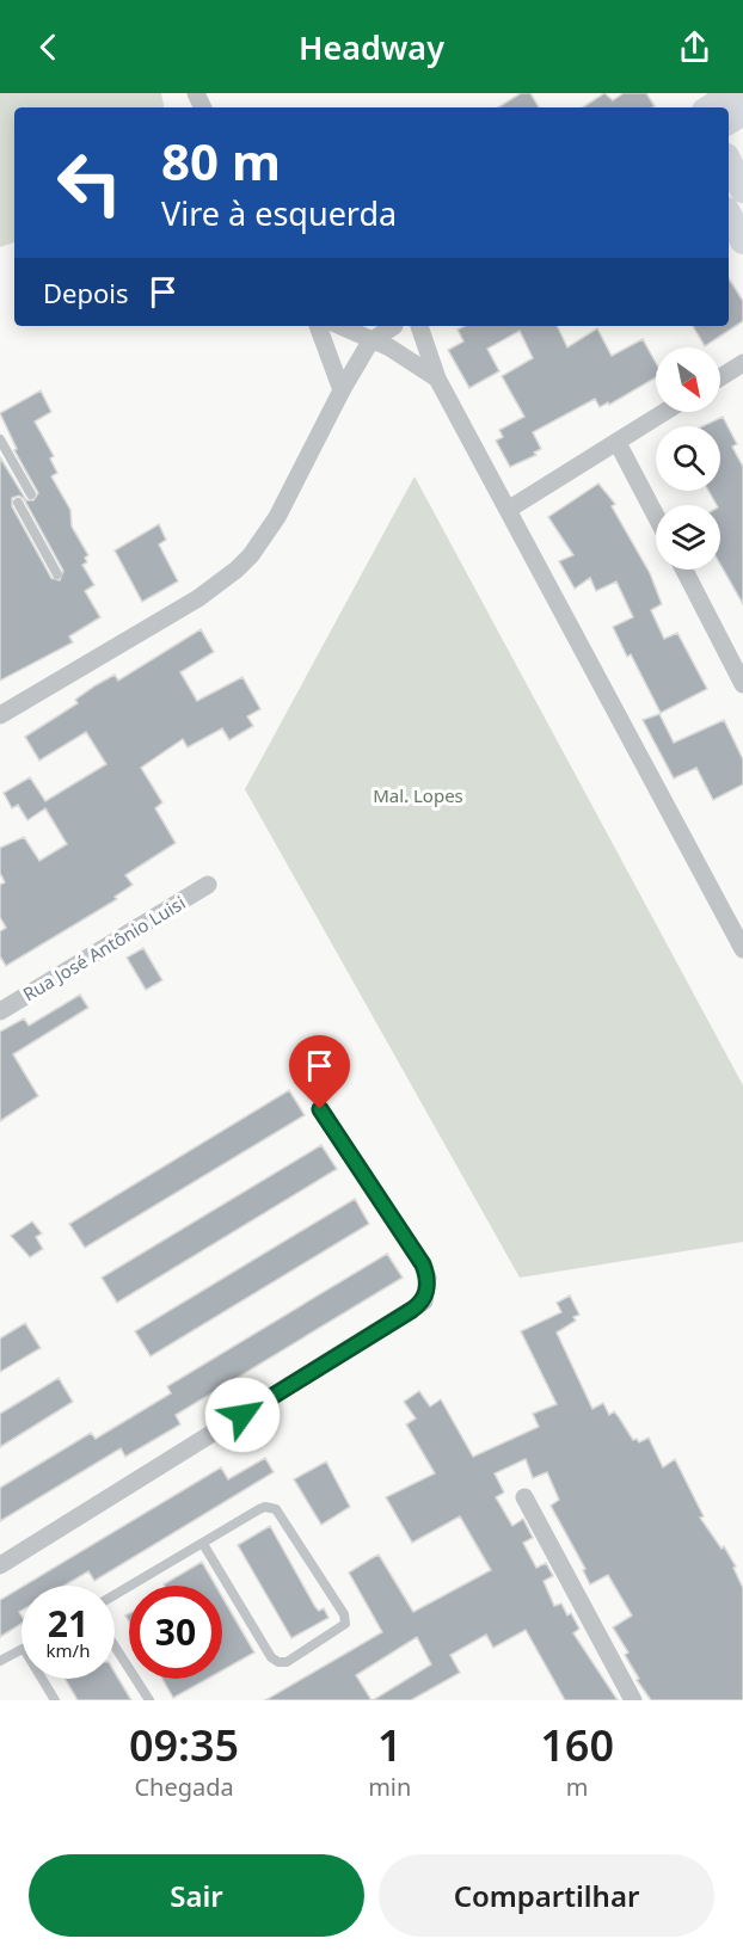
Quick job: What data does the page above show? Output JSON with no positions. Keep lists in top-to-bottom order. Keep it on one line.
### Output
{"streets":{"street":["Rua José Antônio Luisi"]},"parks":["Mal. Lopes"],"north":"bottom right","page":{"header":"Headway","turn":["80 m","Vire à esquerda"],"then":"Depois","speed":"21 km/h","limit":"30","eta":["09:35","Chegada","1","min","160","m"],"buttons":["Sair","Compartilhar"]}}
